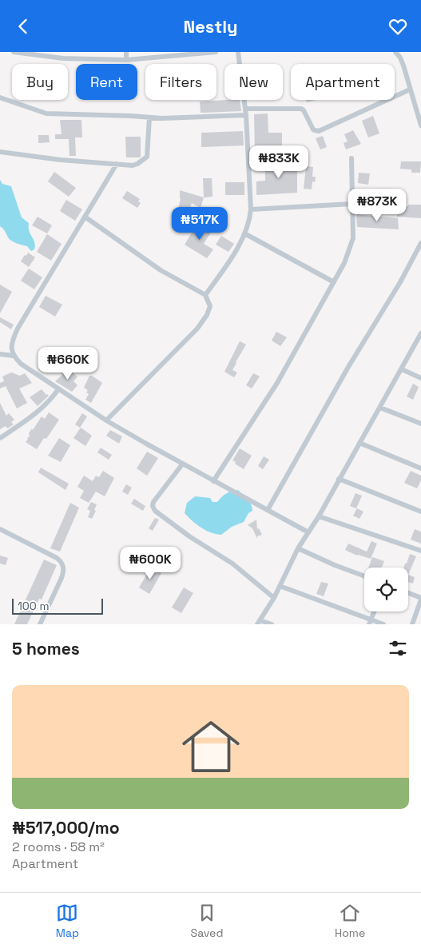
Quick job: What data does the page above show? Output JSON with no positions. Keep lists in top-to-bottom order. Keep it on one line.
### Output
{"scale_bar":"100 m","page":{"header":"Nestly","chip":["Buy","Rent","Filters","New","Apartment"],"price":["₦833K","₦873K","₦517K","₦660K","₦600K"],"scale":"100 m","heading":"5 homes","list":[{"name":"₦517,000/mo","note":"2 rooms · 58 m² · Apartment"}],"tabs":["Map","Saved","Home"]}}
